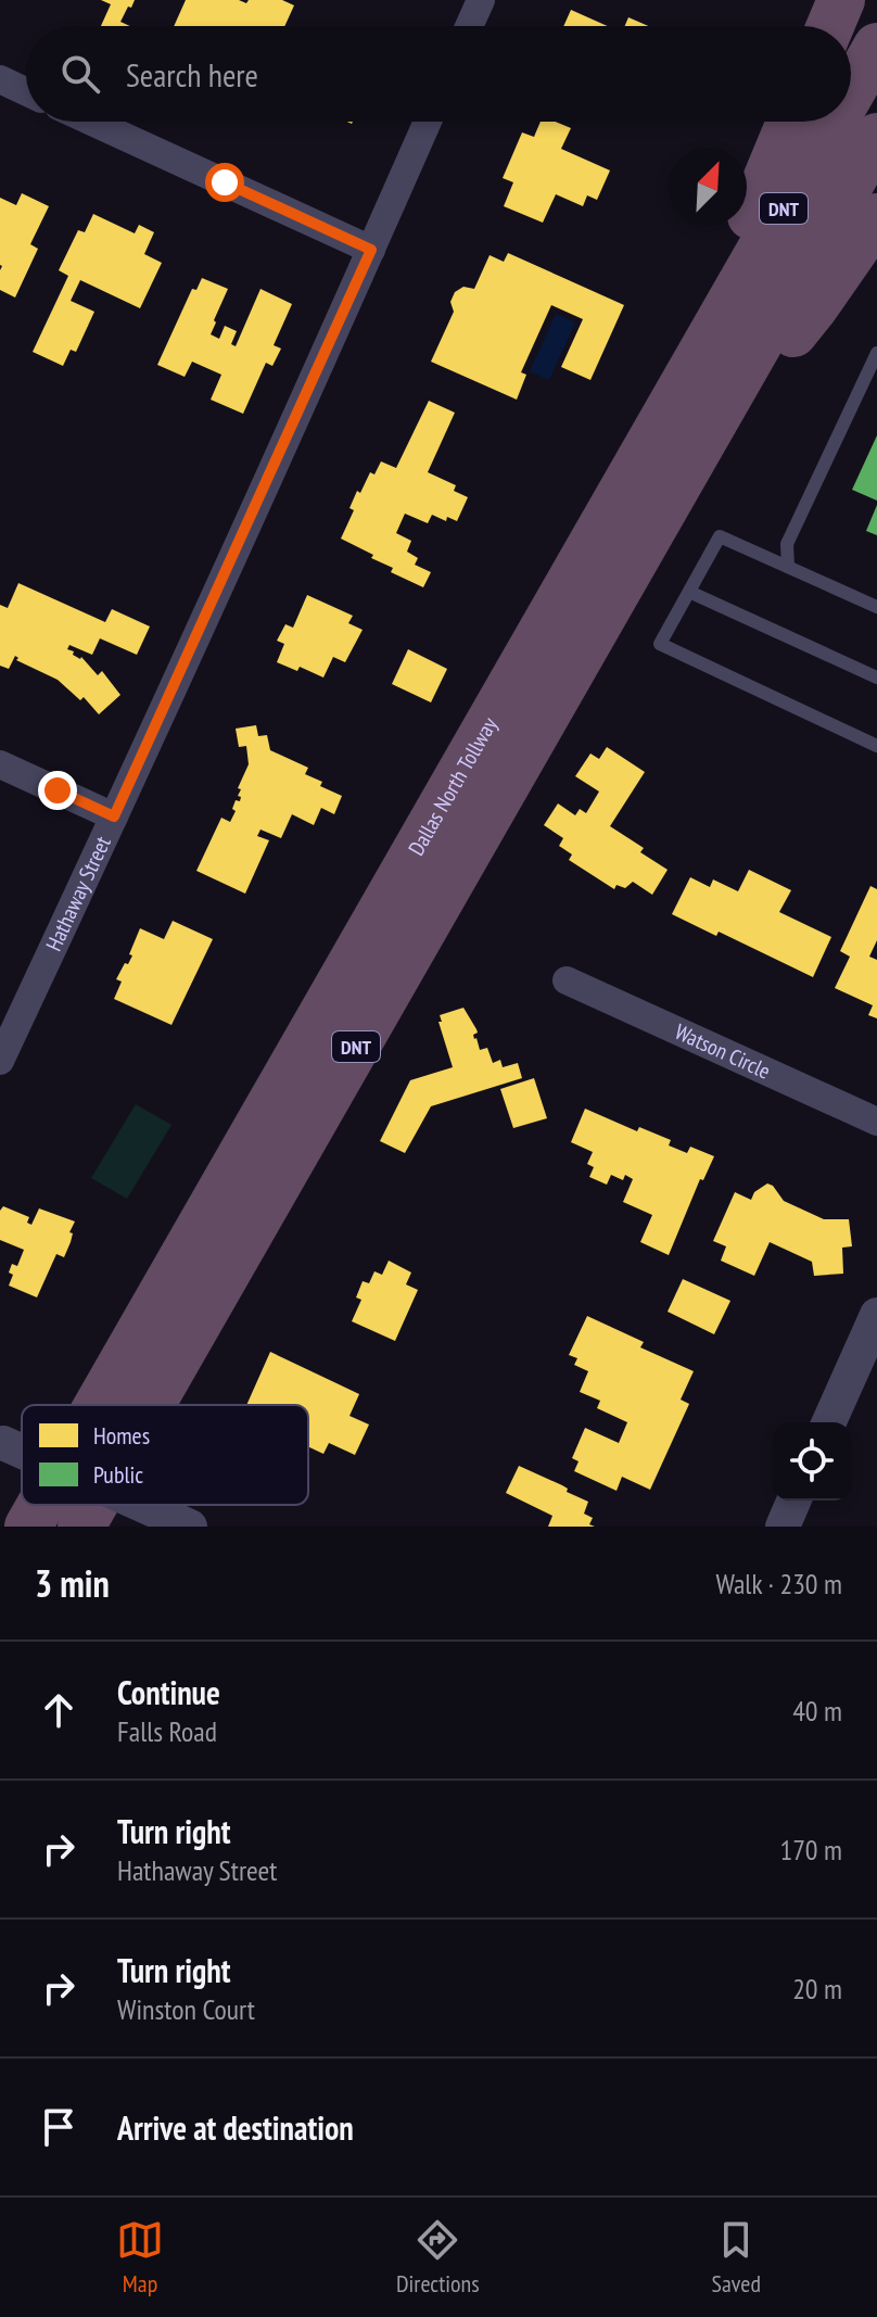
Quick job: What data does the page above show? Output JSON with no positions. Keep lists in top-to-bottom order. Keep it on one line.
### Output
{"streets":{"highway":["DNT","Dallas North Tollway"],"street":["Hathaway Street","Watson Circle"]},"legend":["Homes","Public"],"north":"top right","page":{"search":"Search here","heading":["3 min","Walk · 230 m"],"list":[["Continue","Falls Road","40 m"],["Turn right","Hathaway Street","170 m"],["Turn right","Winston Court","20 m"],"Arrive at destination"],"nav":["Map","Directions","Saved"]}}
